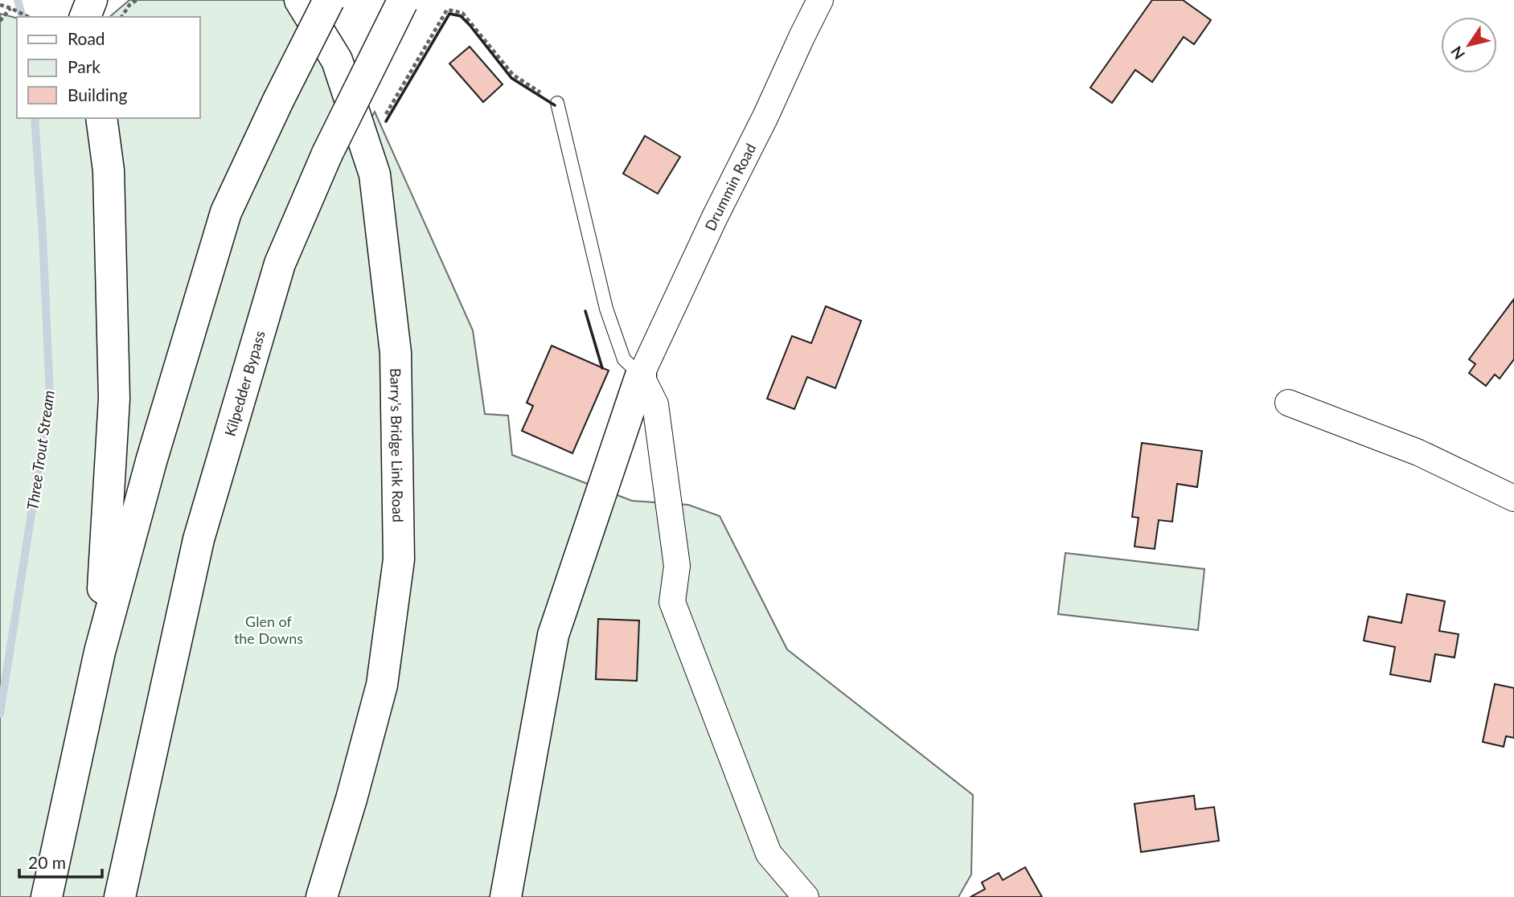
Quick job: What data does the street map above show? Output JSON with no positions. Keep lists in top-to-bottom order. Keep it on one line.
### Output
{"streets":{"main road":["Kilpedder Bypass","Barry's Bridge Link Road"],"street":["Drummin Road"]},"water":["Three Trout Stream"],"parks":["Glen of the Downs"],"legend":["Road","Park","Building"],"scale_bar":"20 m","north":"bottom left"}
